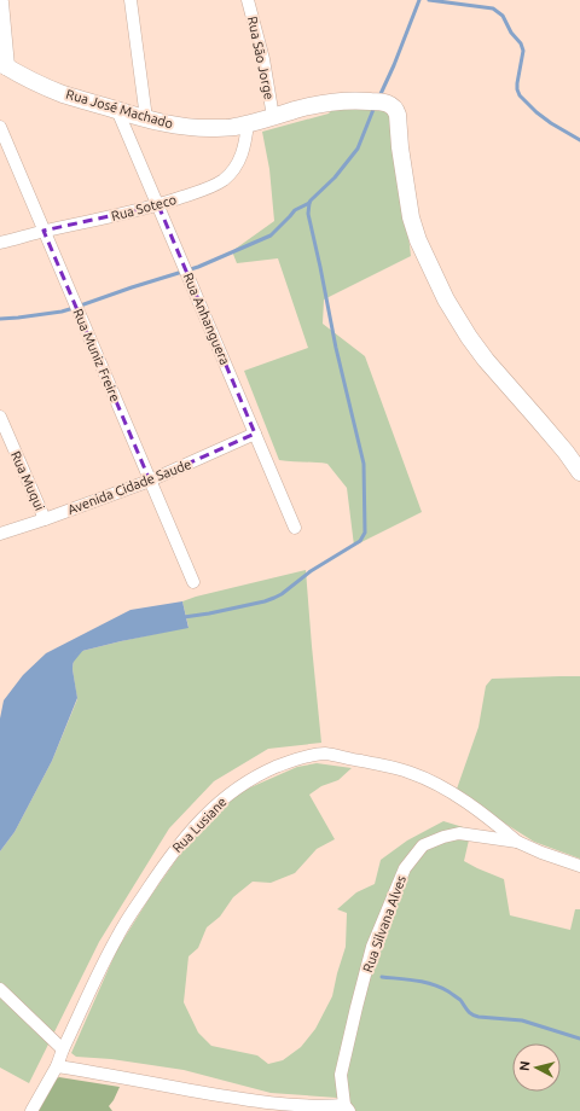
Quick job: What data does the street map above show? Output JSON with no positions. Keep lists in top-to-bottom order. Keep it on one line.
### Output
{"streets":{"street":["Rua São Jorge","Rua José Machado","Rua Soteco","Rua Anhanguera","Rua Muniz Freire","Rua Muqui","Avenida Cidade Saude","Rua Lusiane","Rua Silvana Alves"]},"crossings":[["Rua São Jorge","Rua José Machado"],["Rua José Machado","Rua Soteco"],["Rua José Machado","Rua Anhanguera"],["Rua Soteco","Rua Anhanguera"],["Rua Soteco","Rua Muniz Freire"],["Rua Anhanguera","Avenida Cidade Saude"],["Rua Muniz Freire","Avenida Cidade Saude"],["Rua Muqui","Avenida Cidade Saude"],["Rua Lusiane","Rua Silvana Alves"]],"north":"left"}
